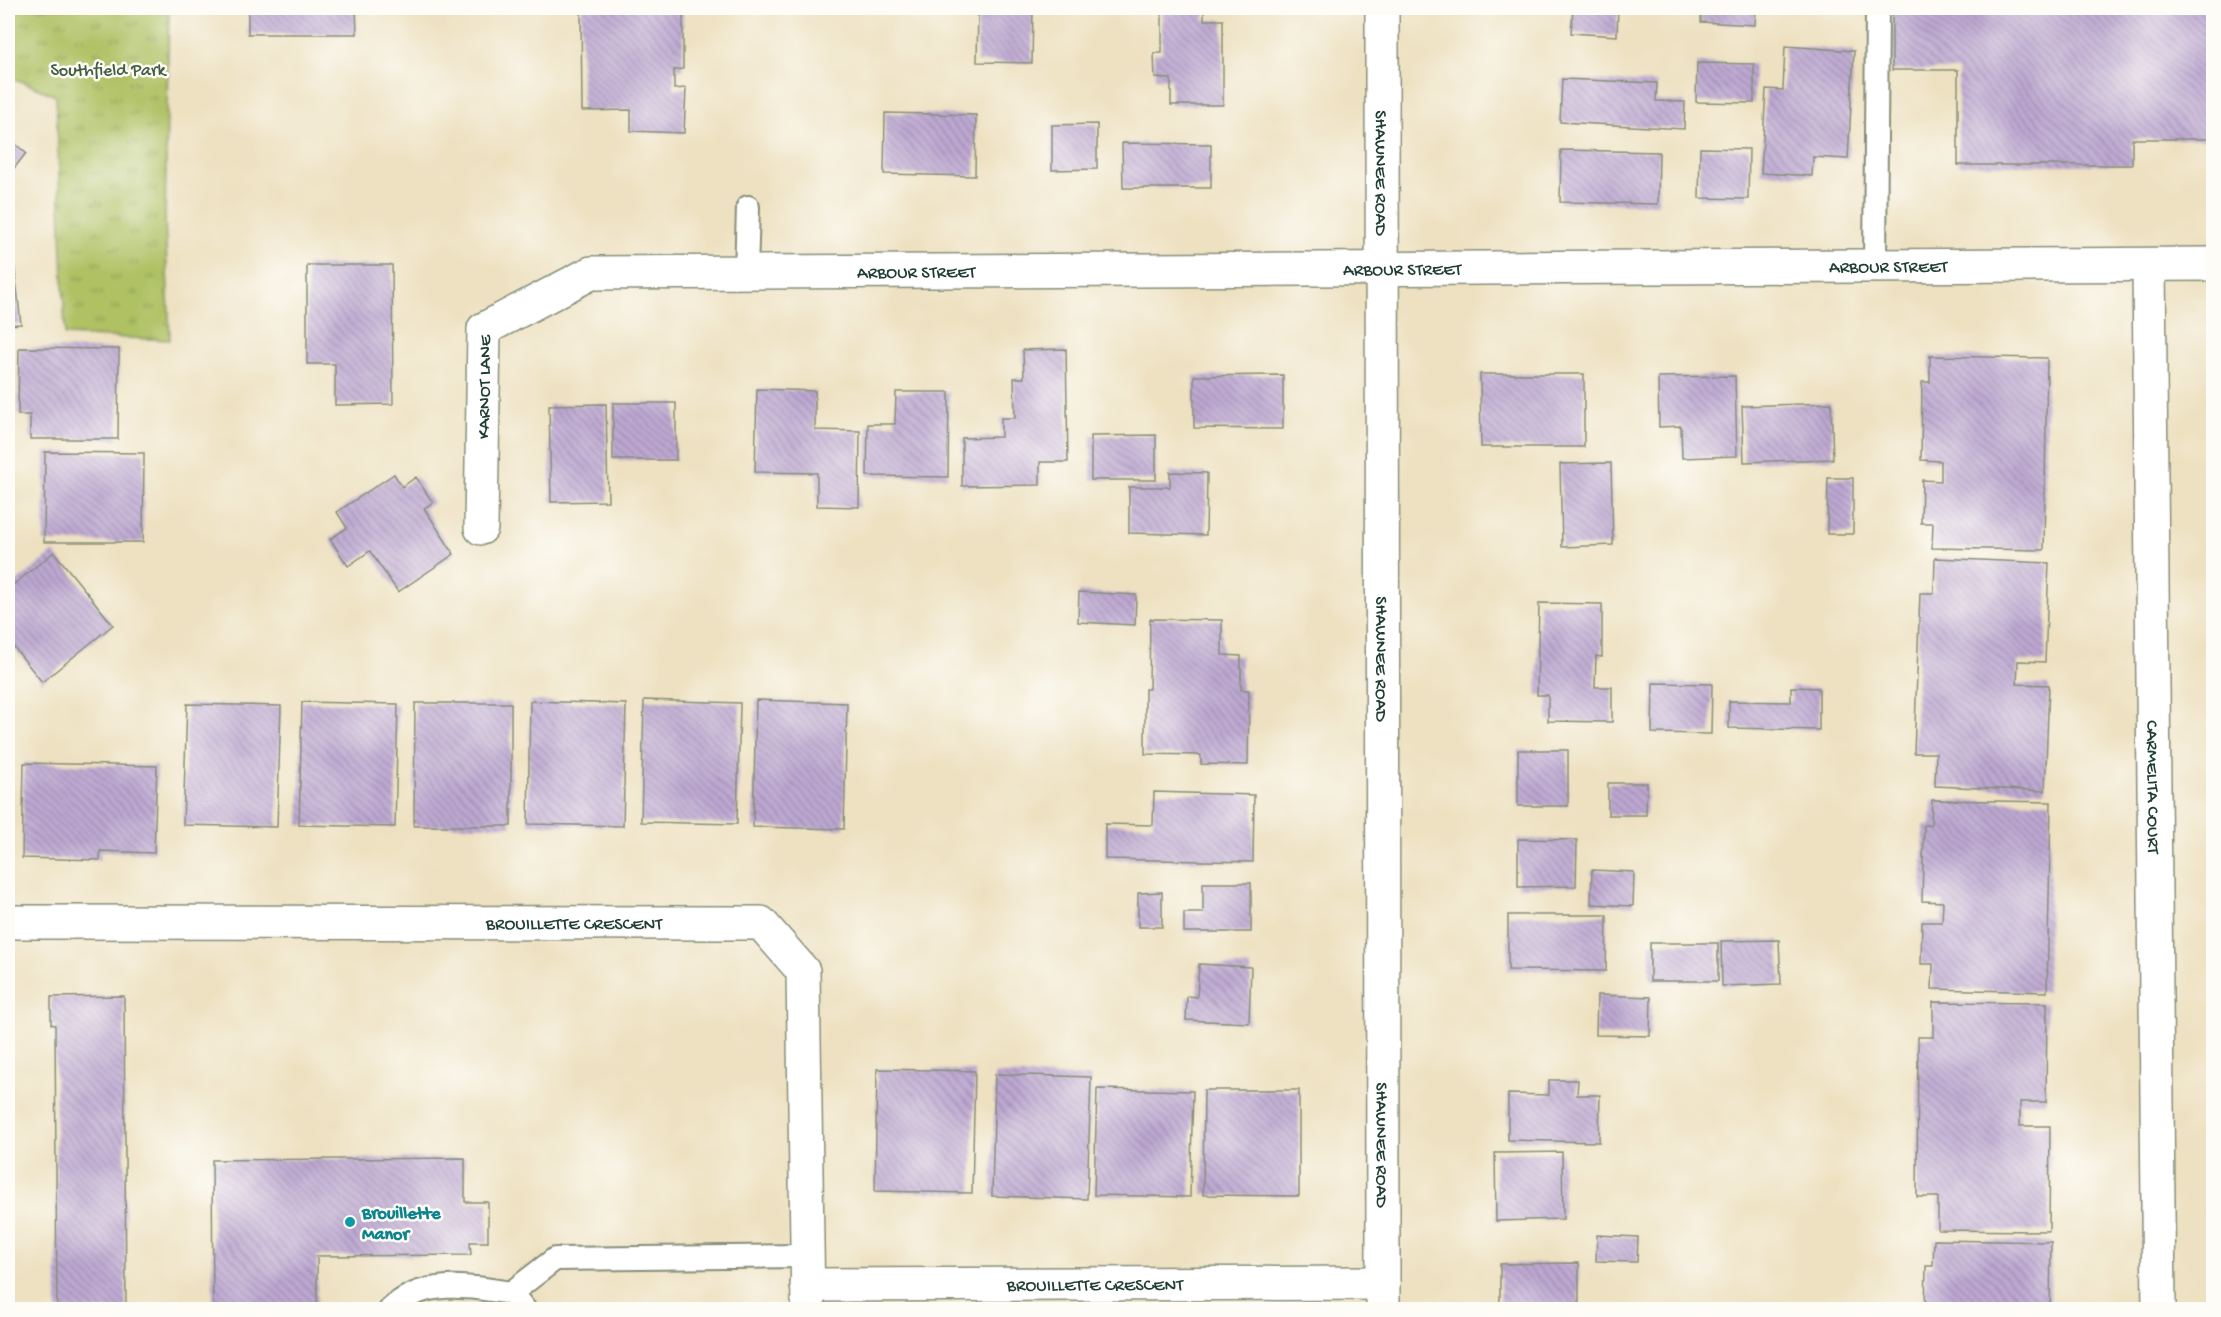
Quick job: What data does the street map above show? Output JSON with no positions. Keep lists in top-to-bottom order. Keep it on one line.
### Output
{"streets":{"street":["SHAWNEE ROAD","ARBOUR STREET","KARNOT LANE","CARMELITA COURT","BROUILLETTE CRESCENT"]},"crossings":[["SHAWNEE ROAD","ARBOUR STREET"],["SHAWNEE ROAD","BROUILLETTE CRESCENT"],["ARBOUR STREET","KARNOT LANE"],["ARBOUR STREET","CARMELITA COURT"]],"parks":["Southfield Park"],"places":["Brouillette Manor"]}
